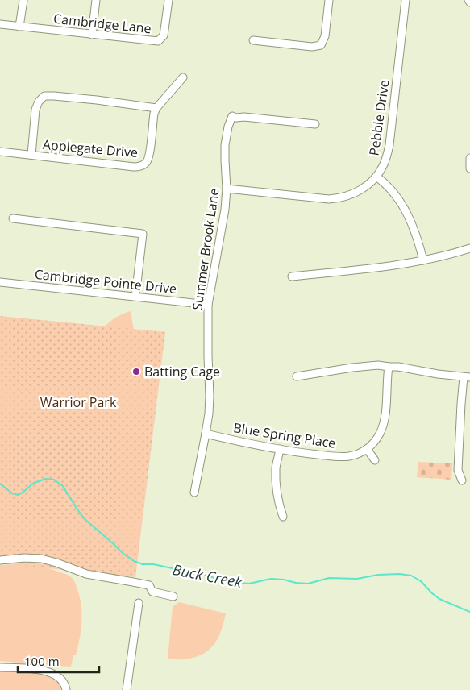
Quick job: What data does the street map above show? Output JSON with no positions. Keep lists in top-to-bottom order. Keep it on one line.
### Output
{"streets":{"street":["Cambridge Lane","Pebble Drive","Applegate Drive","Summer Brook Lane","Cambridge Pointe Drive","Blue Spring Place"]},"crossings":[["Pebble Drive","Summer Brook Lane"],["Summer Brook Lane","Cambridge Pointe Drive"],["Summer Brook Lane","Blue Spring Place"]],"water":["Buck Creek"],"parks":["Warrior Park"],"places":["Batting Cage"],"scale_bar":"100 m"}
